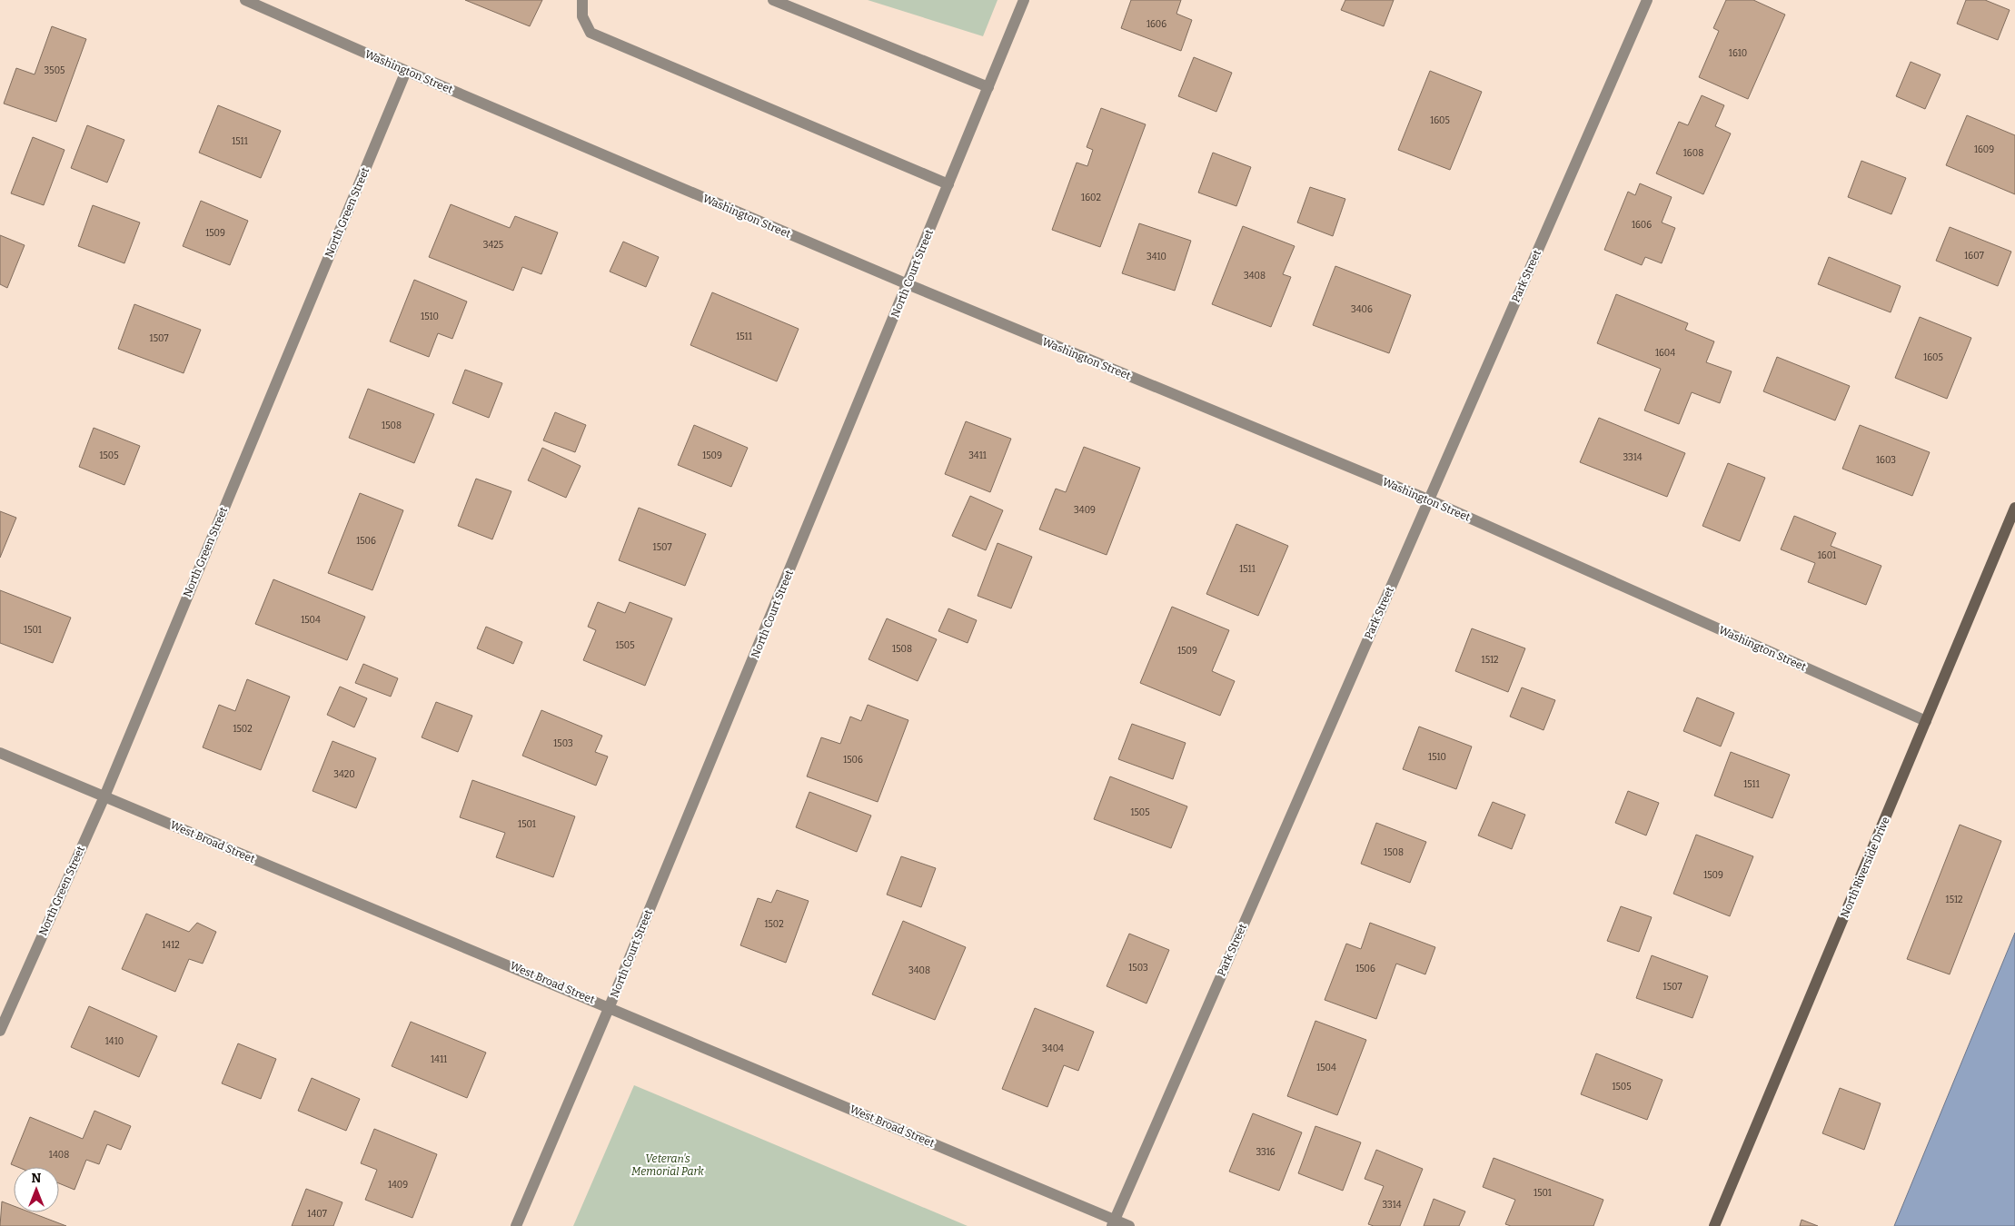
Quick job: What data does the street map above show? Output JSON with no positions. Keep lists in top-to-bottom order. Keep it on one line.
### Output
{"streets":{"street":["Washington Street","North Green Street","North Court Street","Park Street","West Broad Street","North Riverside Drive"]},"crossings":[["Washington Street","North Green Street"],["Washington Street","North Court Street"],["Washington Street","Park Street"],["Washington Street","North Riverside Drive"],["North Green Street","West Broad Street"],["North Court Street","West Broad Street"],["Park Street","West Broad Street"]],"parks":["Veteran's Memorial Park"],"house_numbers":["1606","1610","3505","1605","1511","1609","1608","1602","1606","1509","3425","1607","3410","3408","3406","1510","1511","1507","1604","1605","1508","1505","1509","3411","3314","1603","3409","1506","1507","1601","1511","1504","1501","1505","1508","1509","1512","1502","1503","1510","1506","3420","1511","1505","1501","1508","1509","1512","1502","1412","1503","1506","3408","1507","1410","3404","1411","1504","1505","3316","1408","1409","1501","3314","1407"],"north":"top"}
